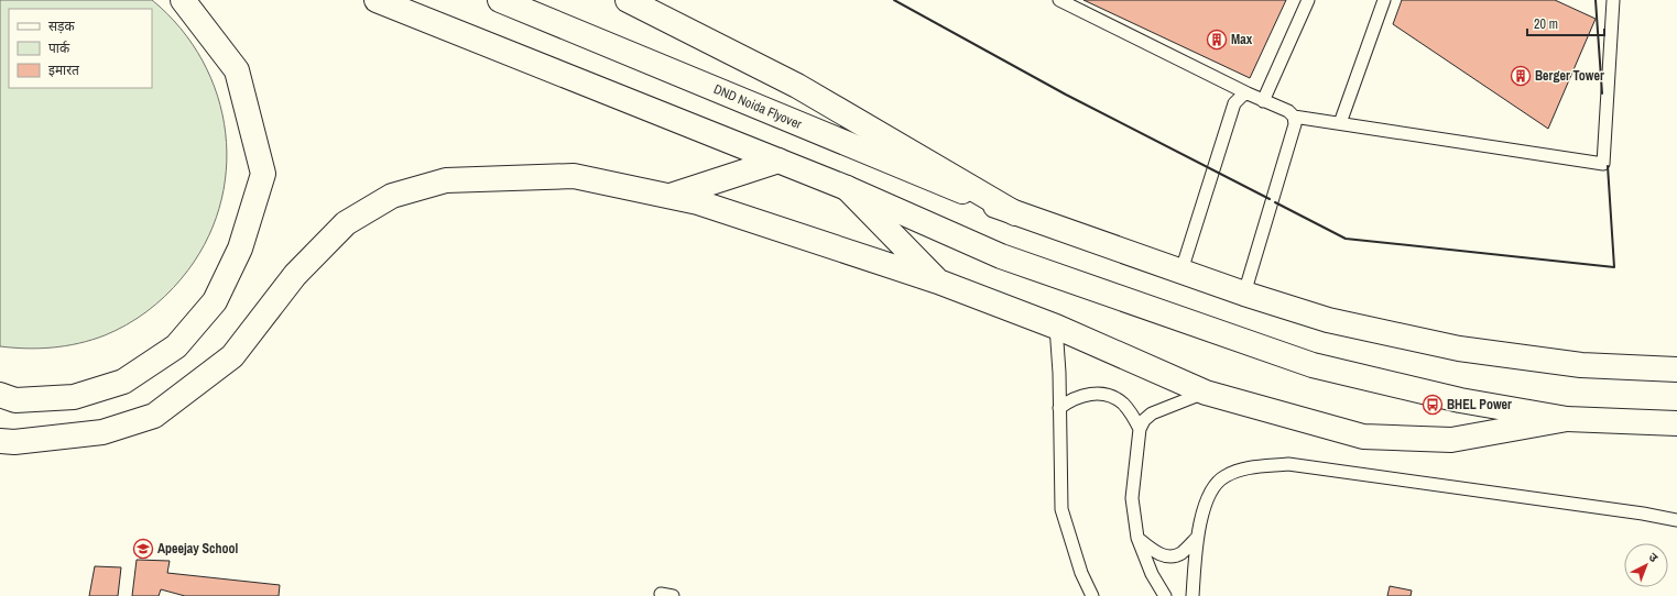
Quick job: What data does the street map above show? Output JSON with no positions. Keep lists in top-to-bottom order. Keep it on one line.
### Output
{"streets":{"main road":["DND Noida Flyover"]},"places":{"building":["Max","Berger Tower"],"bus stop":["BHEL Power"],"school or university":["Apeejay School"]},"legend":["सड़क","पार्क","इमारत"],"scale_bar":"20 m","north":"top right"}
